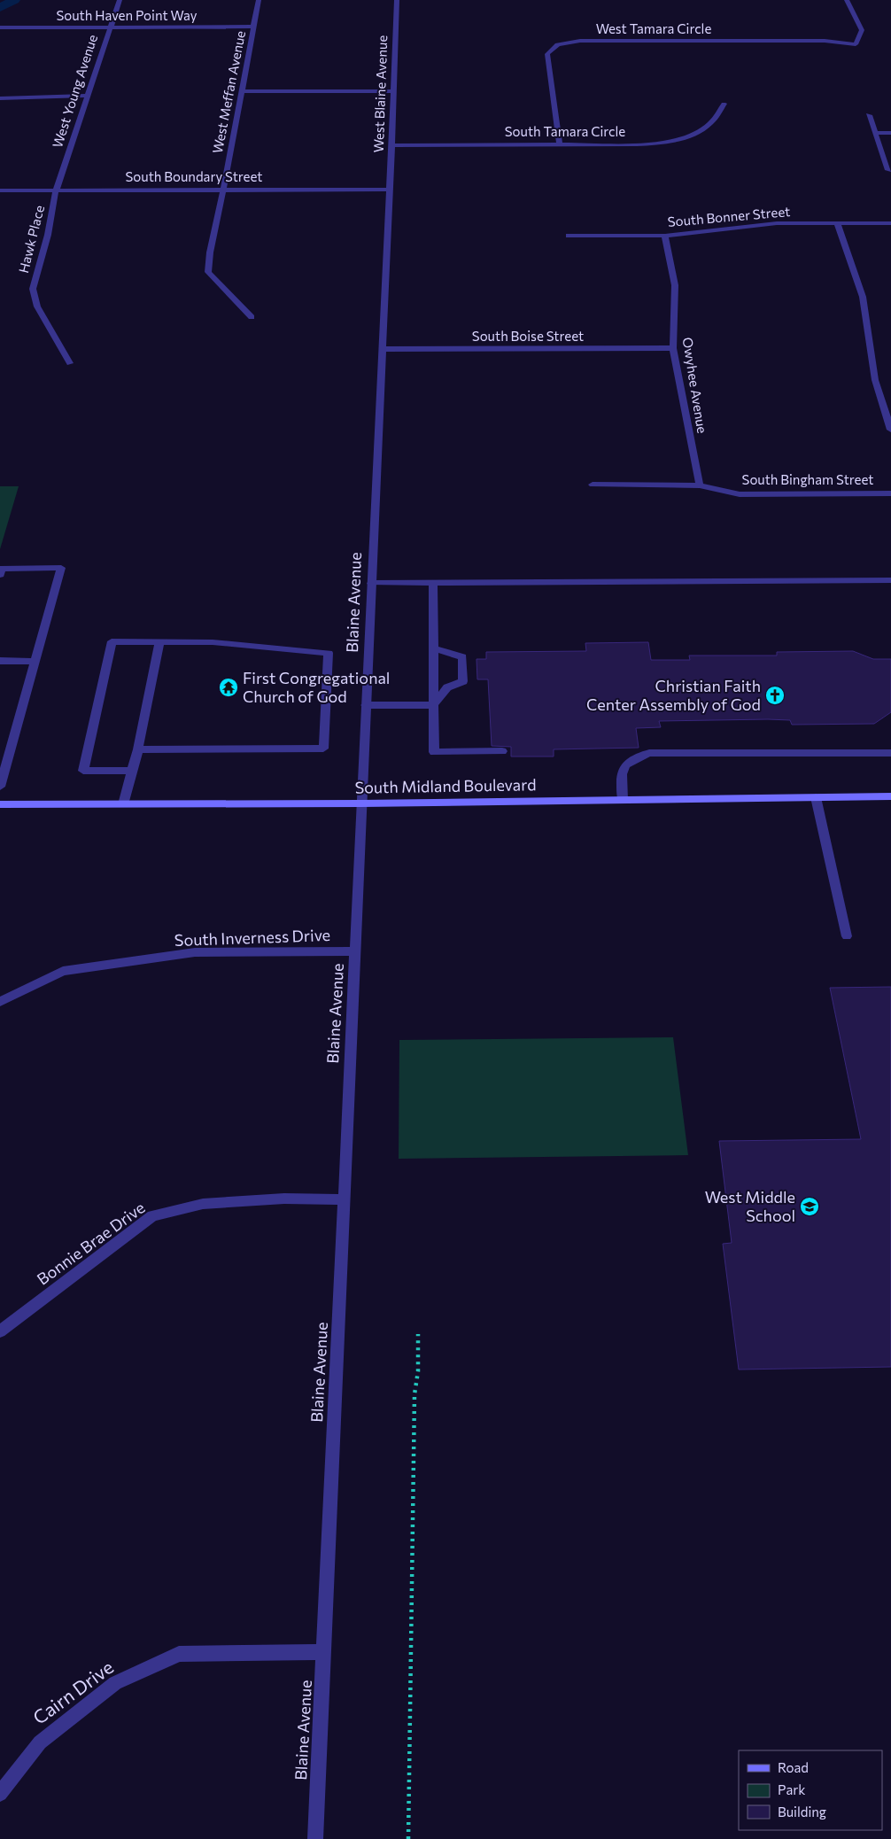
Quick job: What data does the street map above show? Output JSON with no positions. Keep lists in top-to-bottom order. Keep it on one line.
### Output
{"streets":{"main road":["South Midland Boulevard"],"street":["South Haven Point Way","West Tamara Circle","West Young Avenue","West Meffan Avenue","West Blaine Avenue","South Tamara Circle","South Boundary Street","South Bonner Street","Hawk Place","South Boise Street","Owyhee Avenue","South Bingham Street","Blaine Avenue","South Inverness Drive","Bonnie Brae Drive","Cairn Drive"]},"crossings":[["South Haven Point Way","West Young Avenue"],["South Haven Point Way","West Meffan Avenue"],["West Tamara Circle","South Tamara Circle"],["West Young Avenue","South Boundary Street"],["West Young Avenue","Hawk Place"],["West Meffan Avenue","South Boundary Street"],["West Blaine Avenue","South Tamara Circle"],["West Blaine Avenue","South Boundary Street"],["West Blaine Avenue","Blaine Avenue"],["South Boundary Street","Hawk Place"],["South Boundary Street","Blaine Avenue"],["South Bonner Street","Owyhee Avenue"],["South Boise Street","Owyhee Avenue"],["South Boise Street","Blaine Avenue"],["Owyhee Avenue","South Bingham Street"],["Blaine Avenue","South Midland Boulevard"],["Blaine Avenue","South Inverness Drive"],["Blaine Avenue","Bonnie Brae Drive"],["Blaine Avenue","Cairn Drive"]],"places":{"temple":["First Congregational Church of God"],"church":["Christian Faith Center Assembly of God"],"school or university":["West Middle School"]},"legend":["Road","Park","Building"]}
